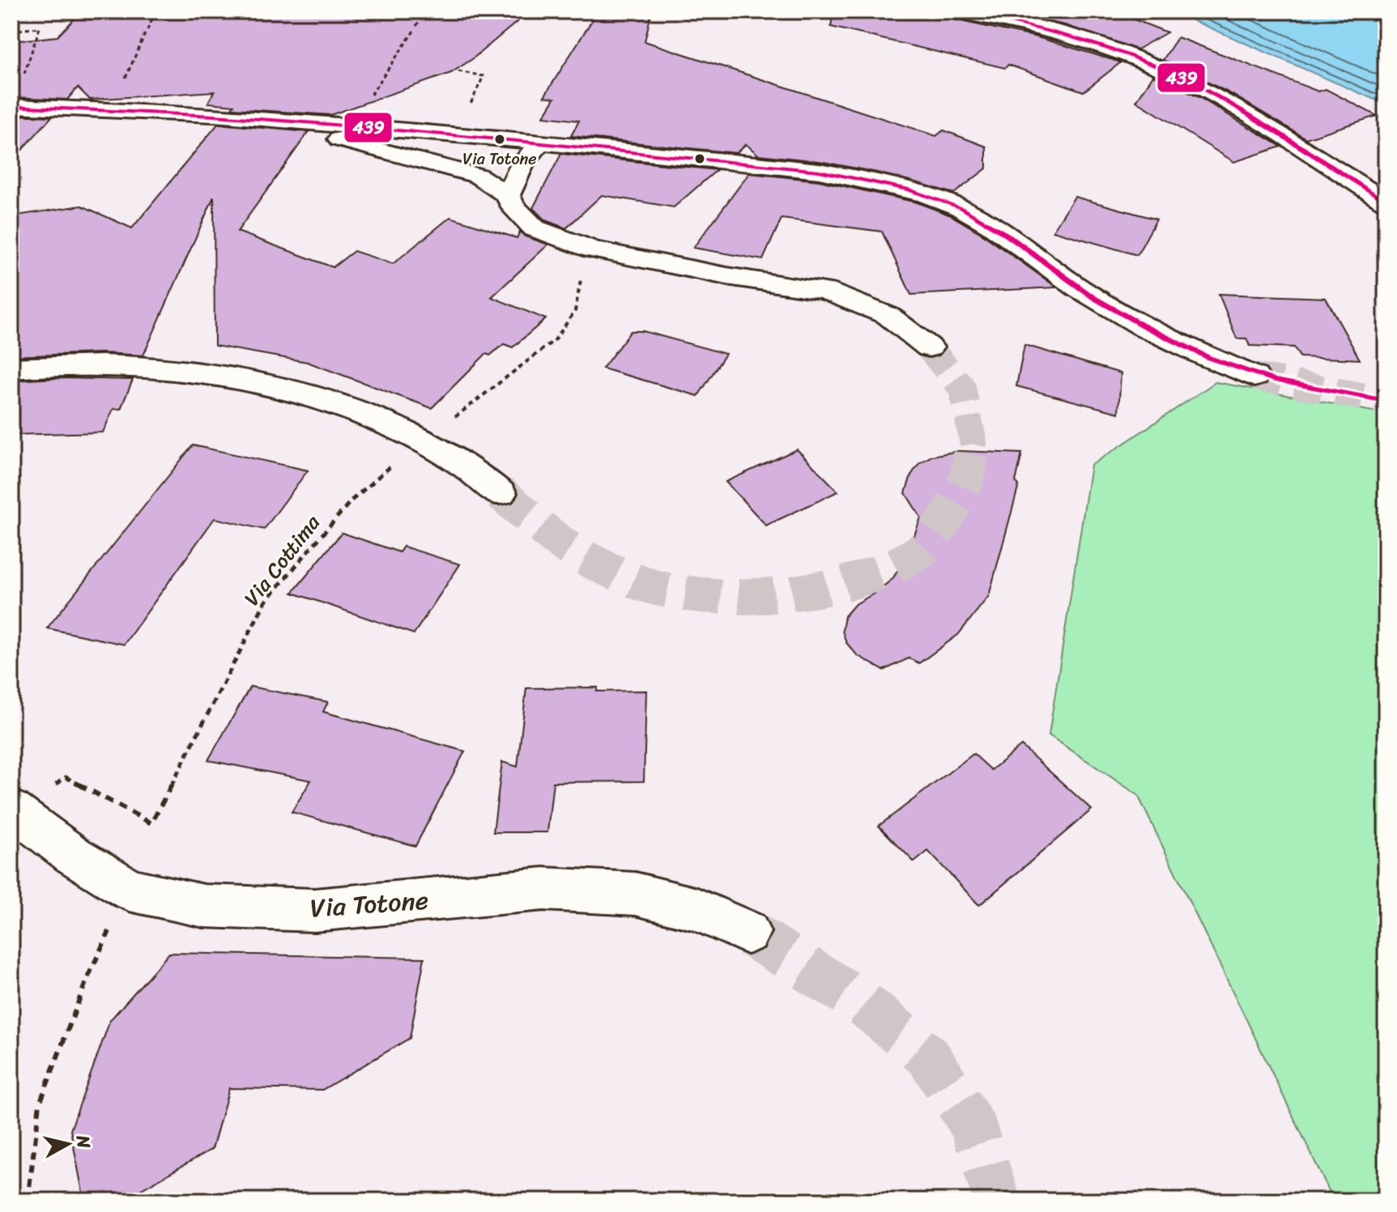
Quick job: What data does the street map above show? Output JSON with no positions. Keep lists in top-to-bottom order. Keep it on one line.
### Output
{"streets":{"street":["Via Totone"],"path":["Via Cottima"]},"crossings":[["Via Cottima","Via Totone"]],"places":["Via Totone"],"lines":["transit line 439"],"north":"right"}
